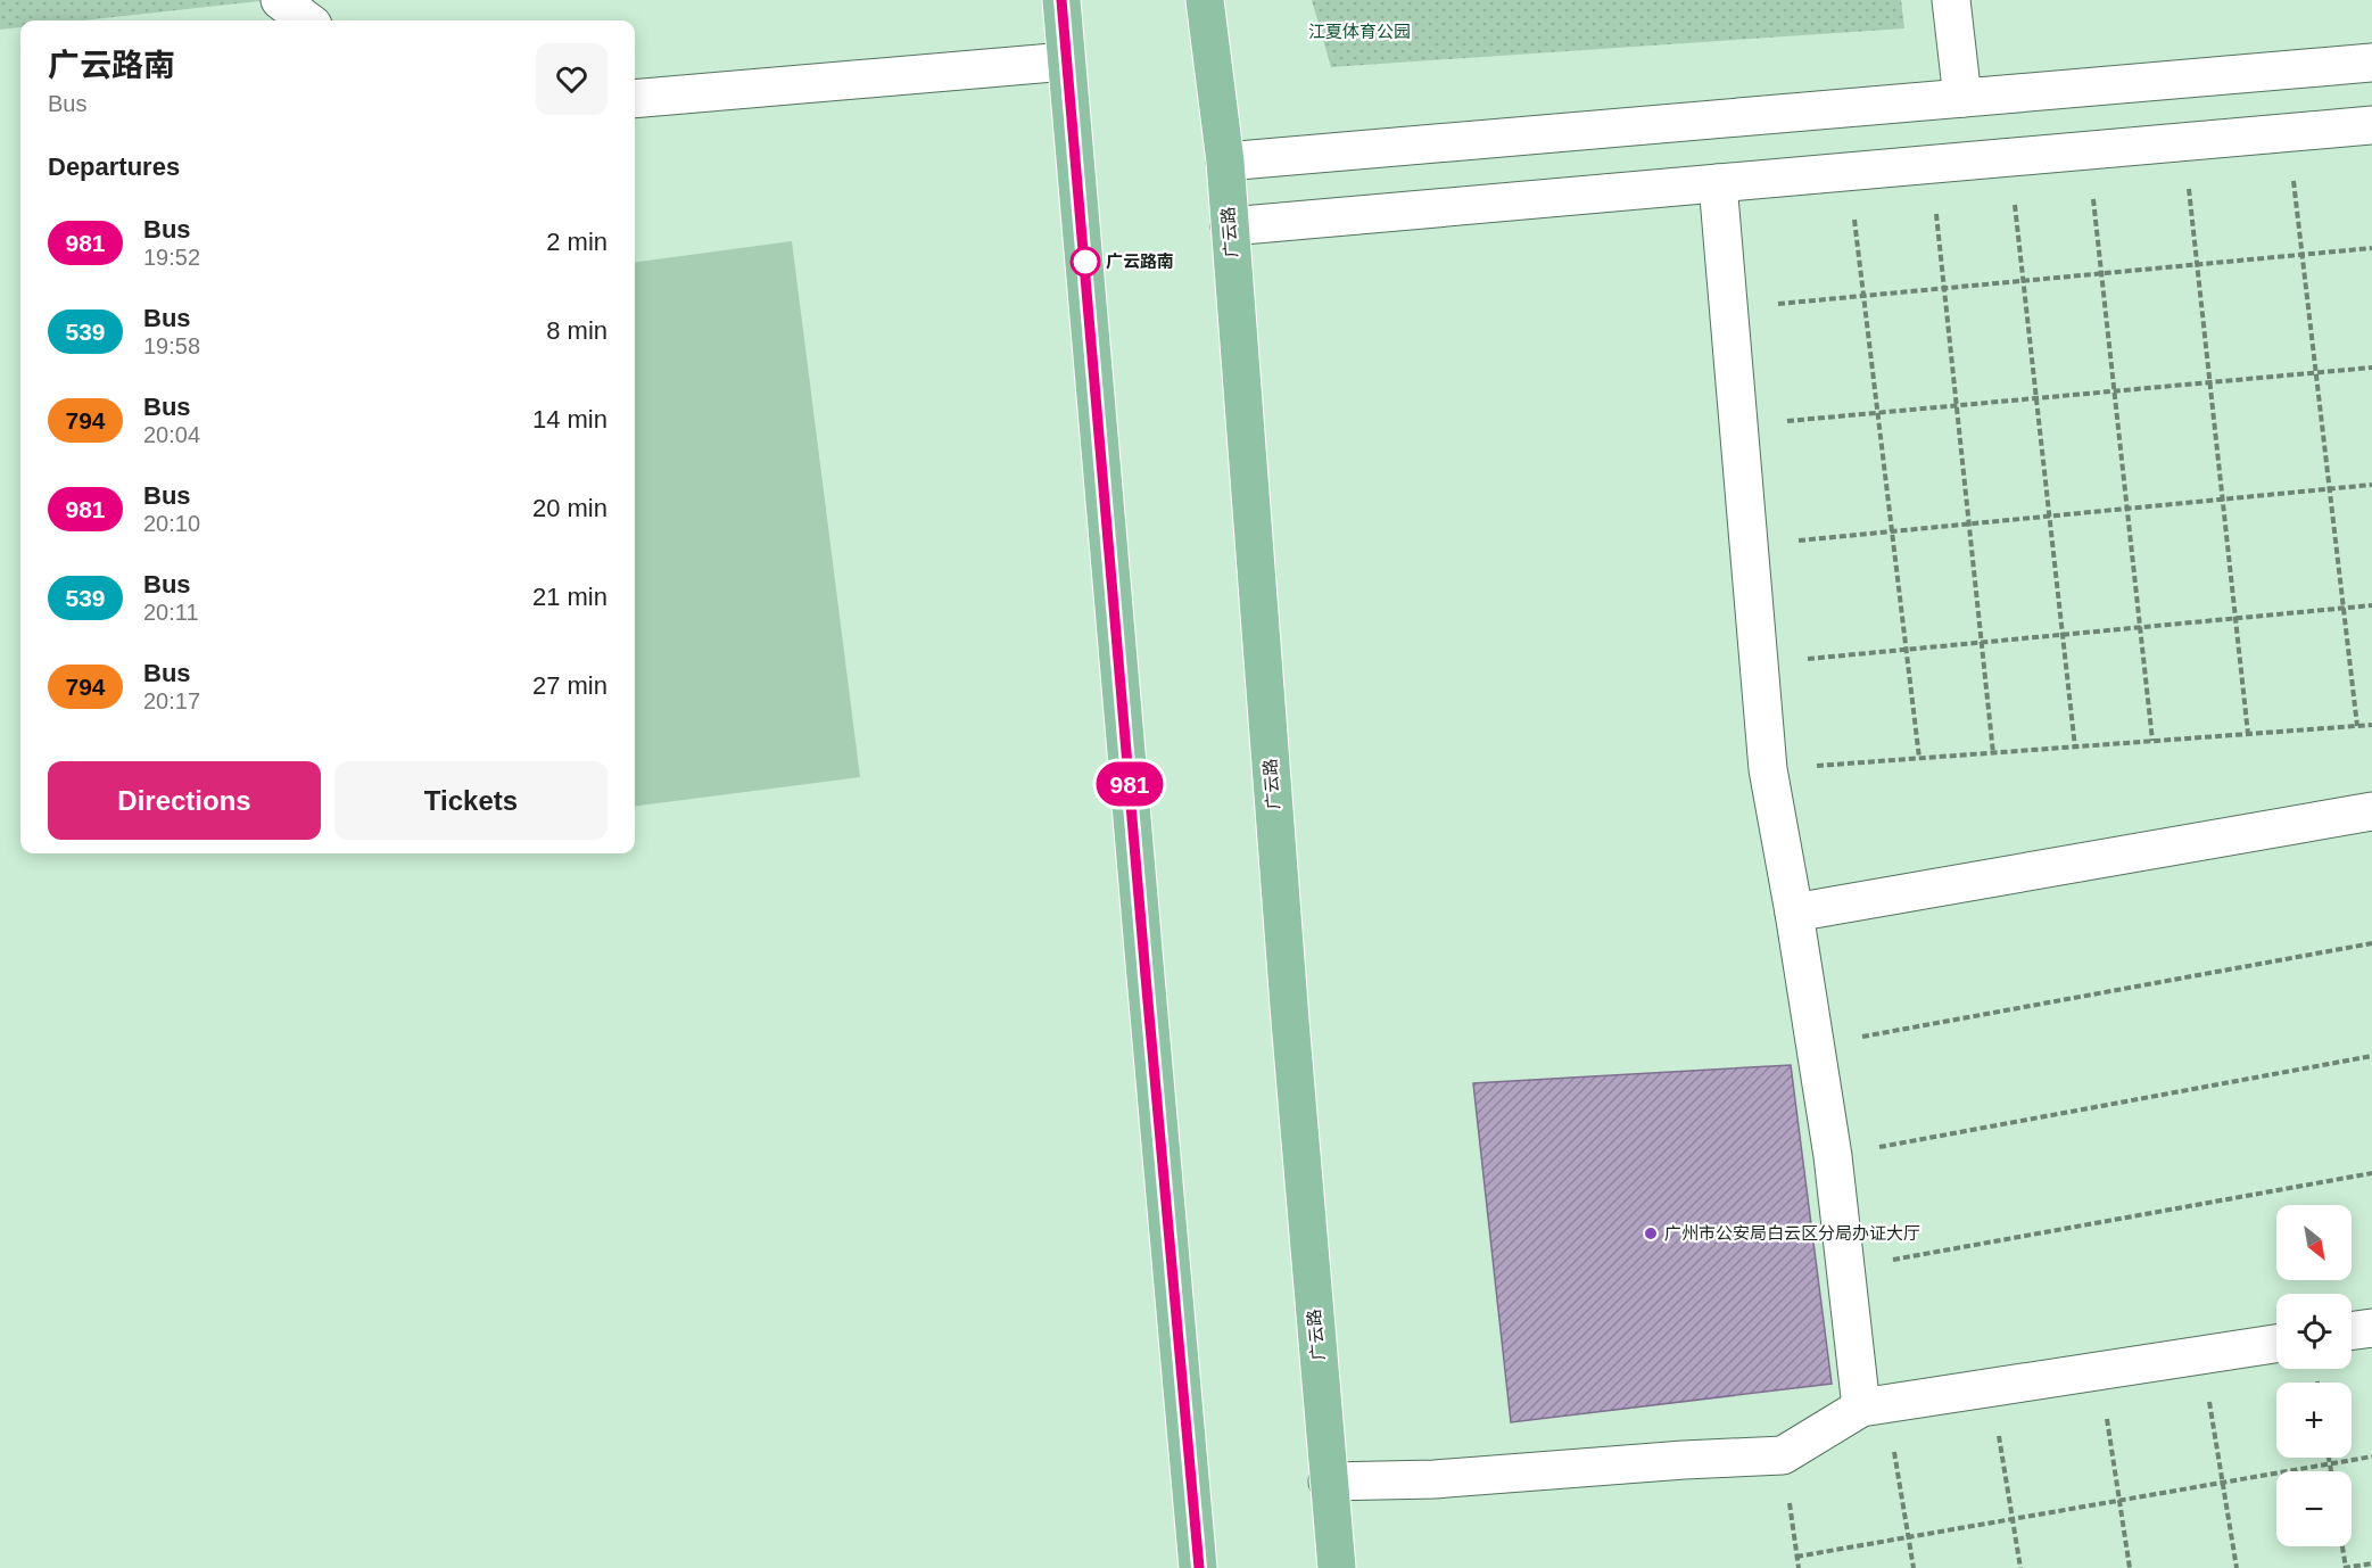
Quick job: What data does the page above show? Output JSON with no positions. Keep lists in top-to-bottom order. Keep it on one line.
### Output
{"streets":{"main road":["广云路"]},"parks":["江夏体育公园"],"places":["广云路南","广州市公安局白云区分局办证大厅"],"lines":["bus line 981"],"north":"bottom right","page":{"on_map":"981","heading":[["广云路南","Bus"],"Departures"],"list":[{"mark":"981","name":"Bus","note":"19:52","value":"2 min"},{"mark":"539","name":"Bus","note":"19:58","value":"8 min"},{"mark":"794","name":"Bus","note":"20:04","value":"14 min"},{"mark":"981","name":"Bus","note":"20:10","value":"20 min"},{"mark":"539","name":"Bus","note":"20:11","value":"21 min"},{"mark":"794","name":"Bus","note":"20:17","value":"27 min"}],"buttons":["Directions","Tickets"],"map_buttons":["+","−"]}}
